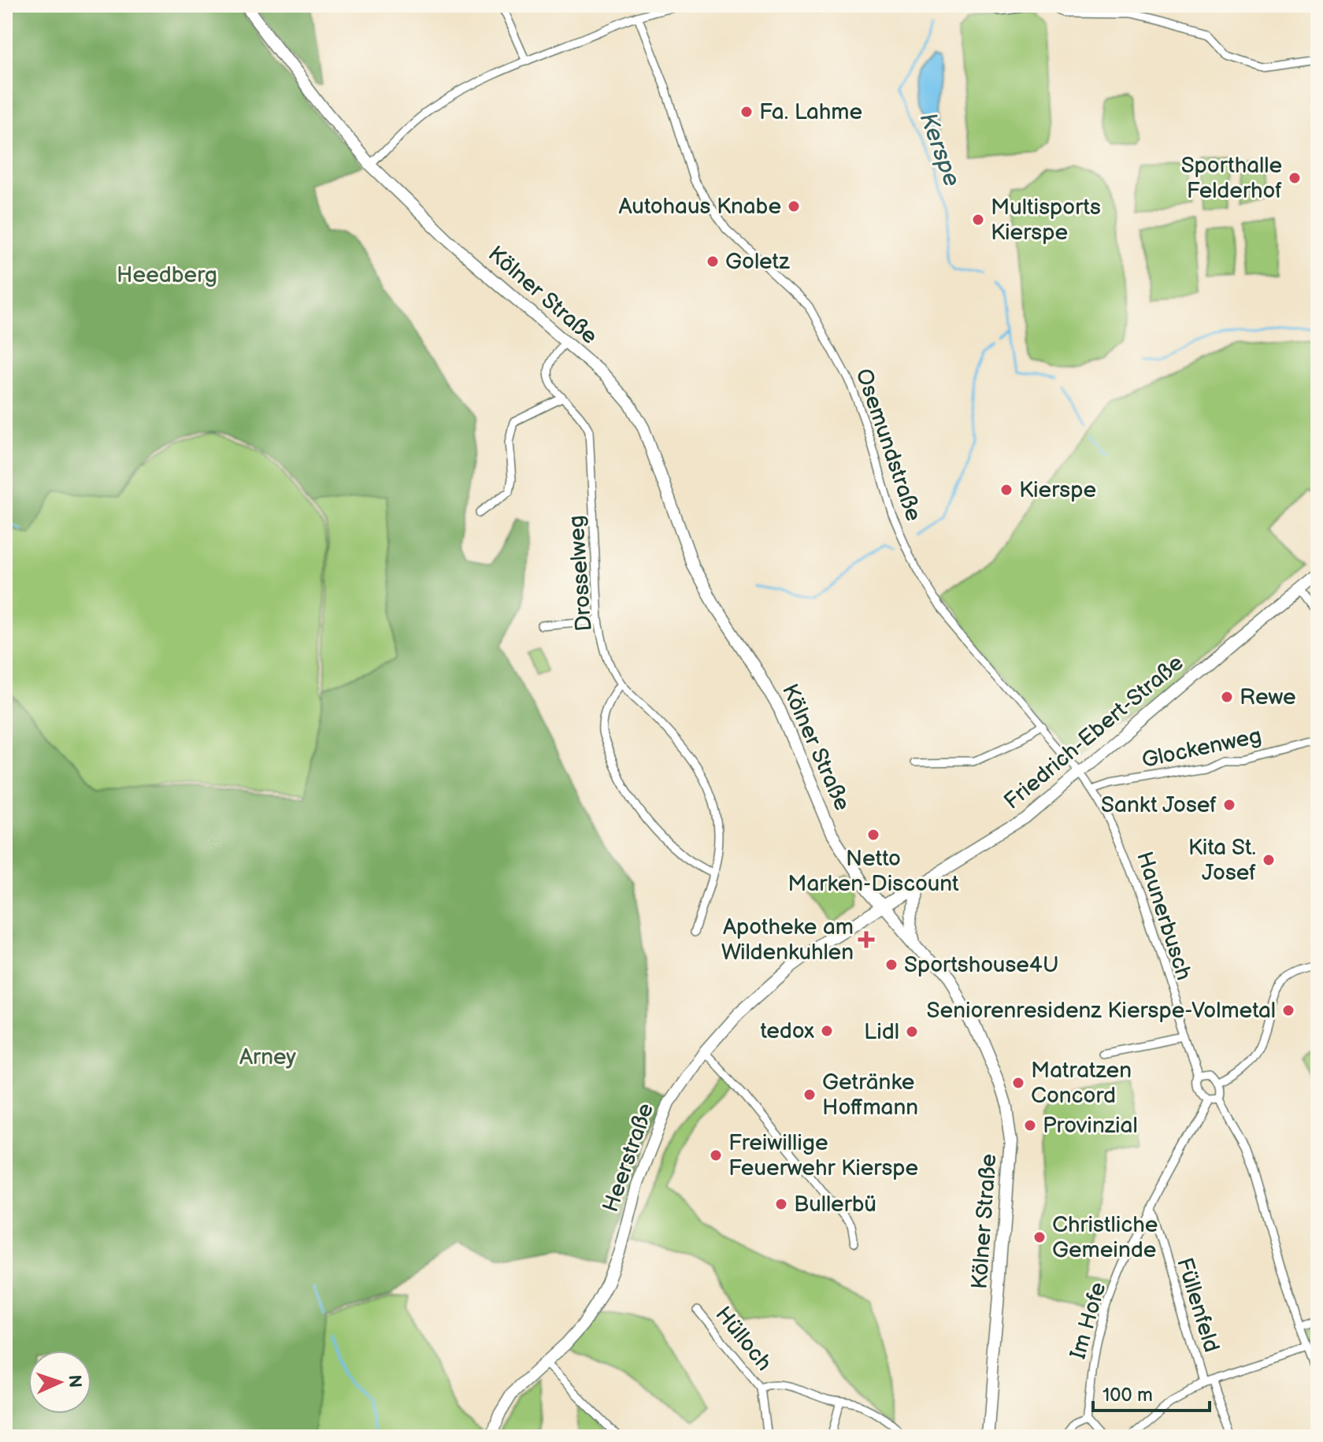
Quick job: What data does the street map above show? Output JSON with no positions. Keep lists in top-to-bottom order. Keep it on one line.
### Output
{"streets":{"main road":["Kölner Straße","Friedrich-Ebert-Straße","Heerstraße"],"street":["Osemundstraße","Drosselweg","Glockenweg","Haunerbusch","Füllenfeld","Im Hofe","Hülloch"]},"crossings":[["Kölner Straße","Drosselweg"],["Kölner Straße","Friedrich-Ebert-Straße"],["Kölner Straße","Heerstraße"],["Osemundstraße","Friedrich-Ebert-Straße"],["Osemundstraße","Haunerbusch"],["Friedrich-Ebert-Straße","Haunerbusch"],["Friedrich-Ebert-Straße","Heerstraße"],["Glockenweg","Haunerbusch"],["Haunerbusch","Im Hofe"],["Füllenfeld","Im Hofe"]],"water":["Kerspe"],"parks":["Heedberg","Arney"],"places":{"other":["Fa. Lahme","Sporthalle Felderhof","Autohaus Knabe","Multisports Kierspe","Goletz","Kierspe","Rewe","Sankt Josef","Netto Marken-Discount","Kita St. Josef","Sportshouse4U","Seniorenresidenz Kierspe-Volmetal","tedox","Lidl","Matratzen Concord","Getränke Hoffmann","Provinzial","Freiwillige Feuerwehr Kierspe","Bullerbü","Christliche Gemeinde"],"health":["Apotheke am Wildenkuhlen"]},"scale_bar":"100 m","north":"right"}
